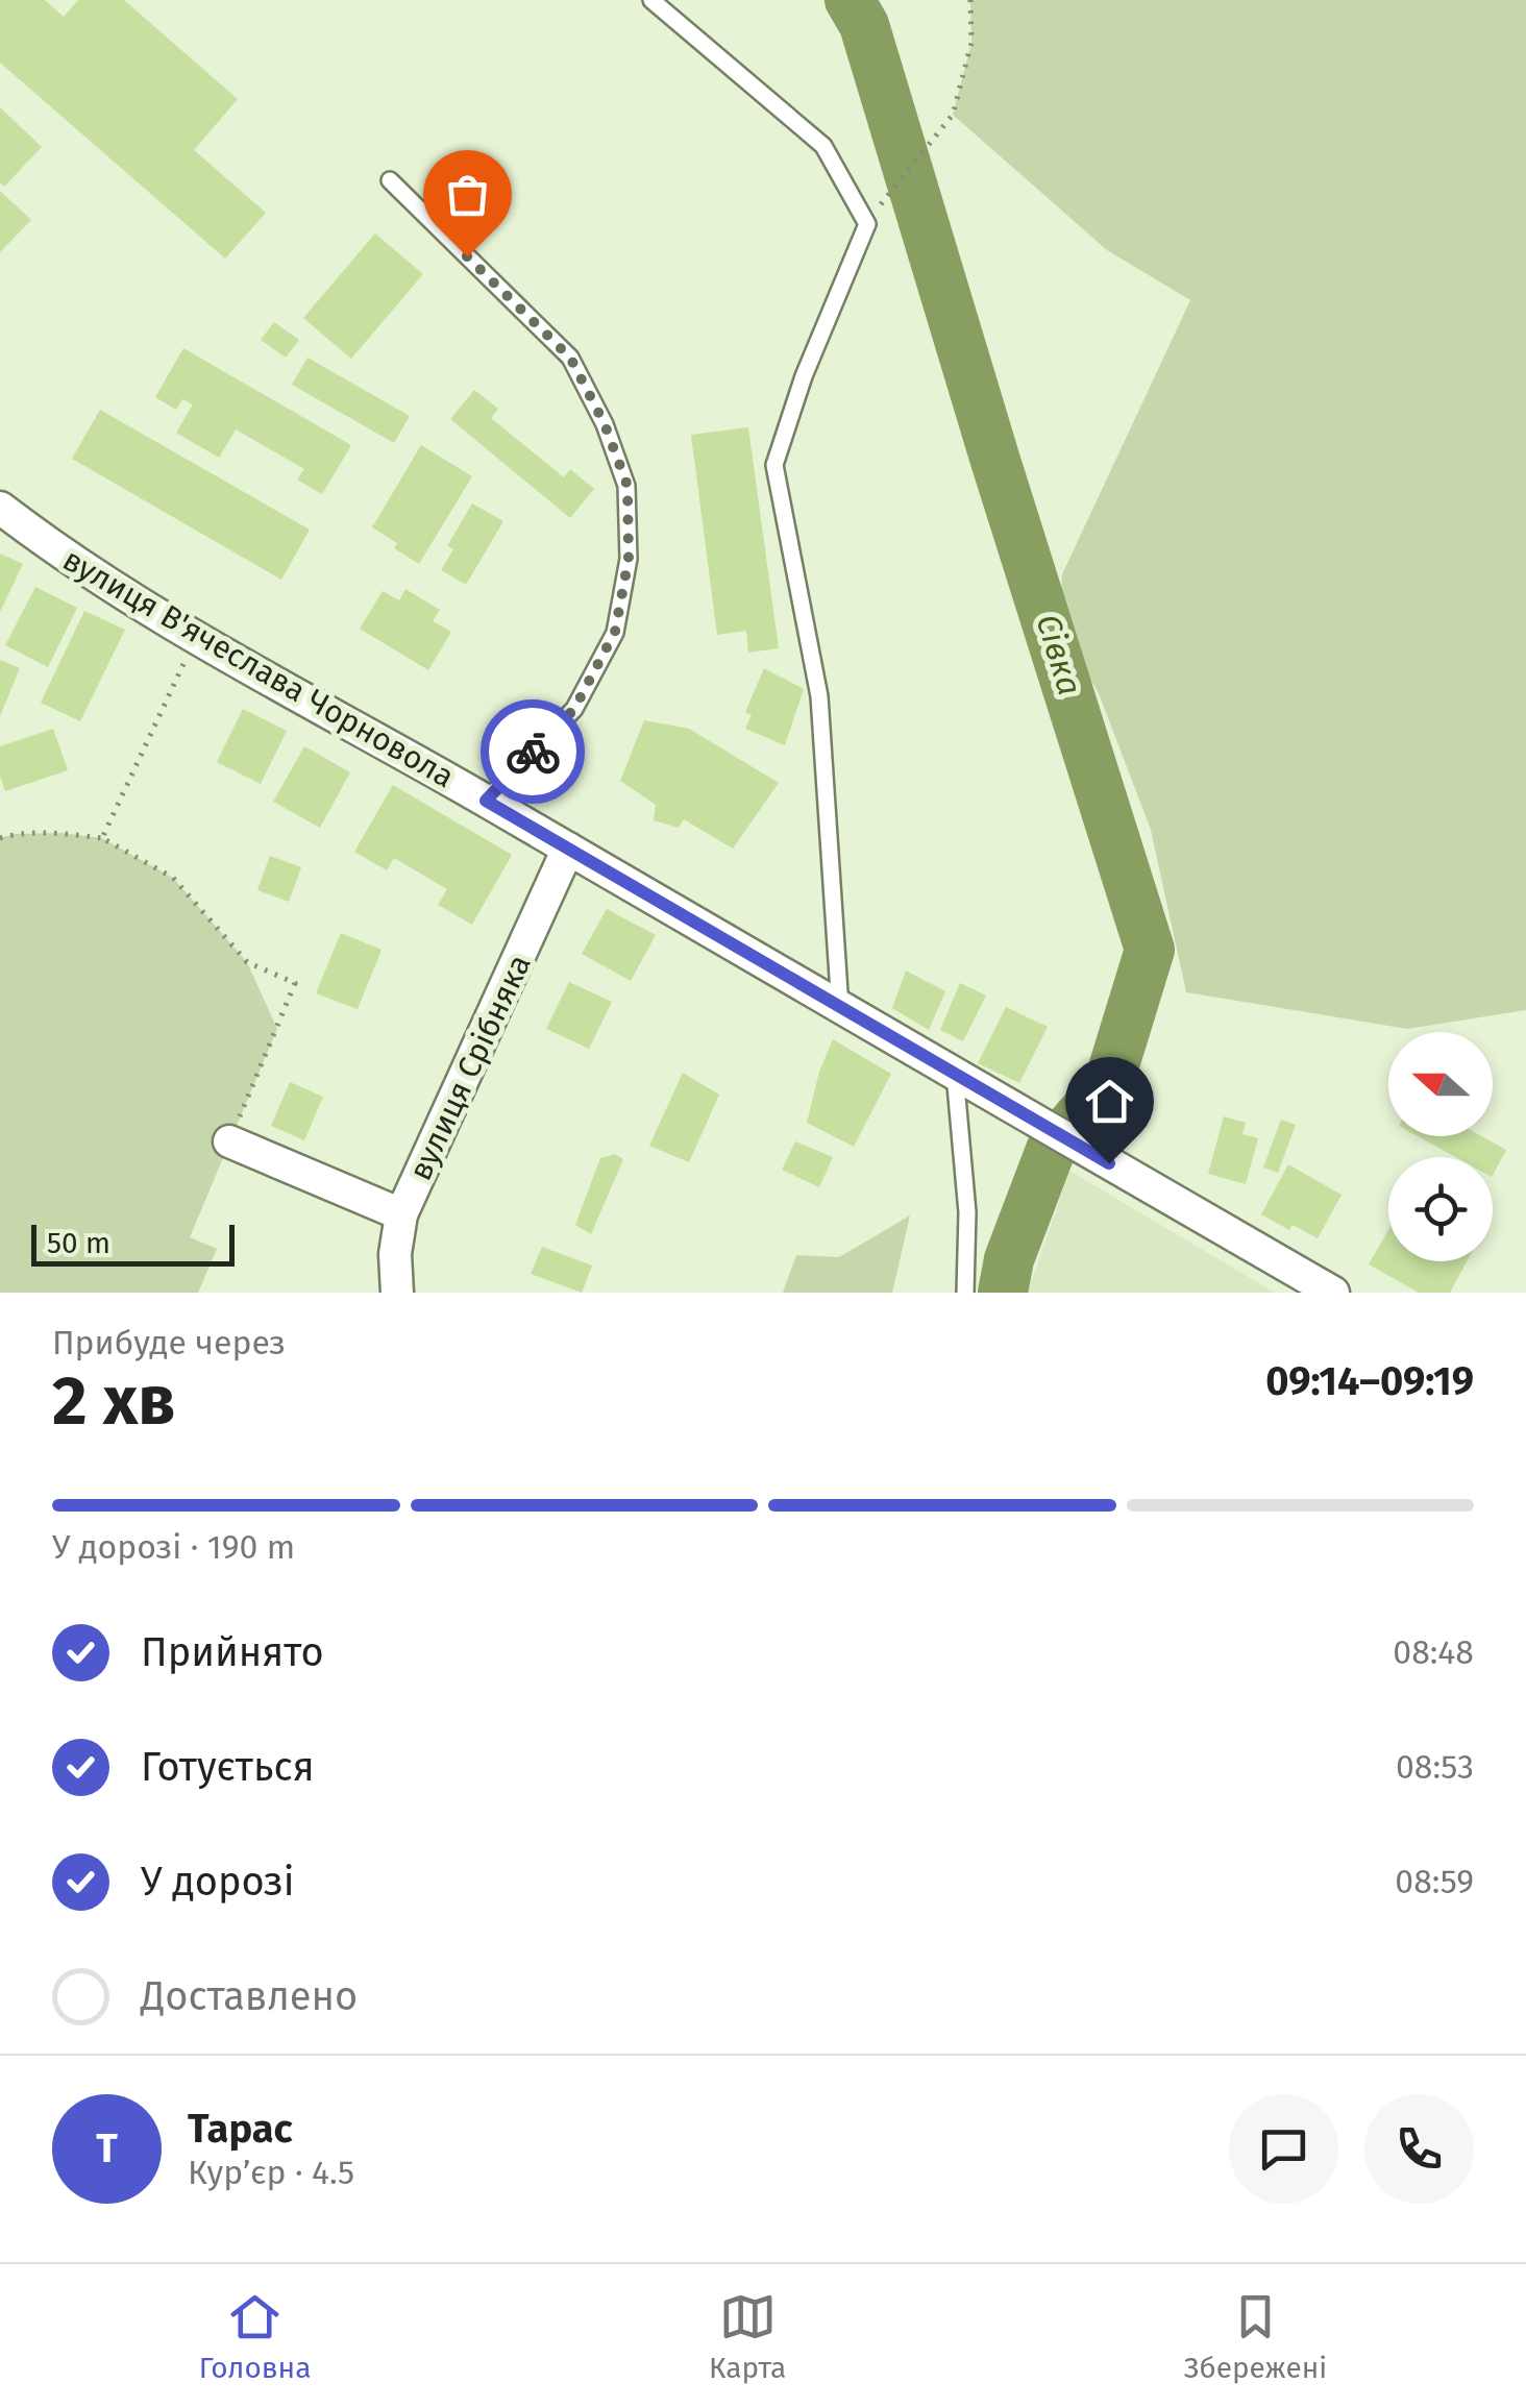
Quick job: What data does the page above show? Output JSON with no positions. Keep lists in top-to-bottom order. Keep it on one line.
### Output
{"streets":{"street":["вулиця В'ячеслава Чорновола","вулиця Срібняка"]},"crossings":[["вулиця В'ячеслава Чорновола","вулиця Срібняка"]],"water":["Сівка"],"scale_bar":"50 m","north":"left","page":{"scale":"50 m","heading":["2 хв","Прибуде через","09:14–09:19"],"panel":["Тарас","Кур’єр · 4.5"],"bar":"У дорозі · 190 m","list":[["Прийнято","08:48"],["Готується","08:53"],["У дорозі","08:59"],"Доставлено"],"round":"Т","tabs":["Головна","Карта","Збережені"]}}
